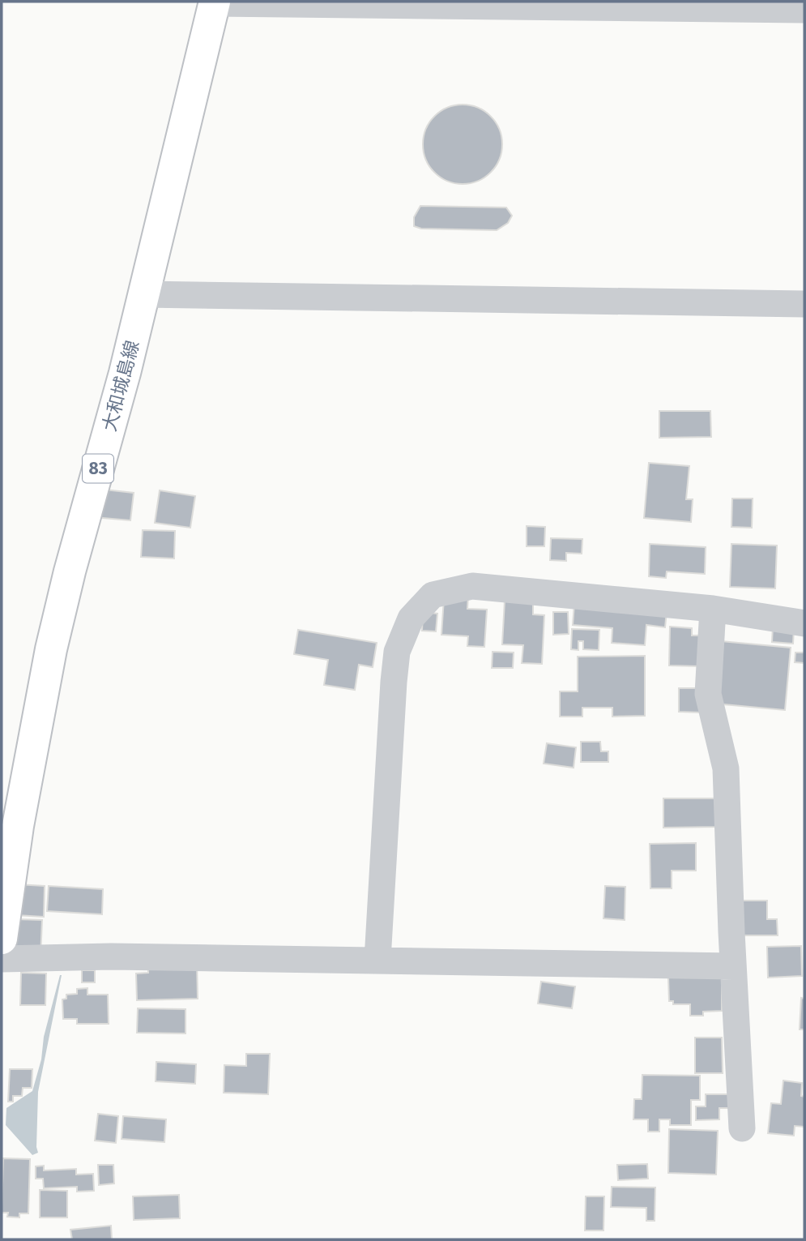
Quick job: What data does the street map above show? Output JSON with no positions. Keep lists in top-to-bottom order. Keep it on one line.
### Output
{"streets":{"main road":["大和城島線","83"]}}
